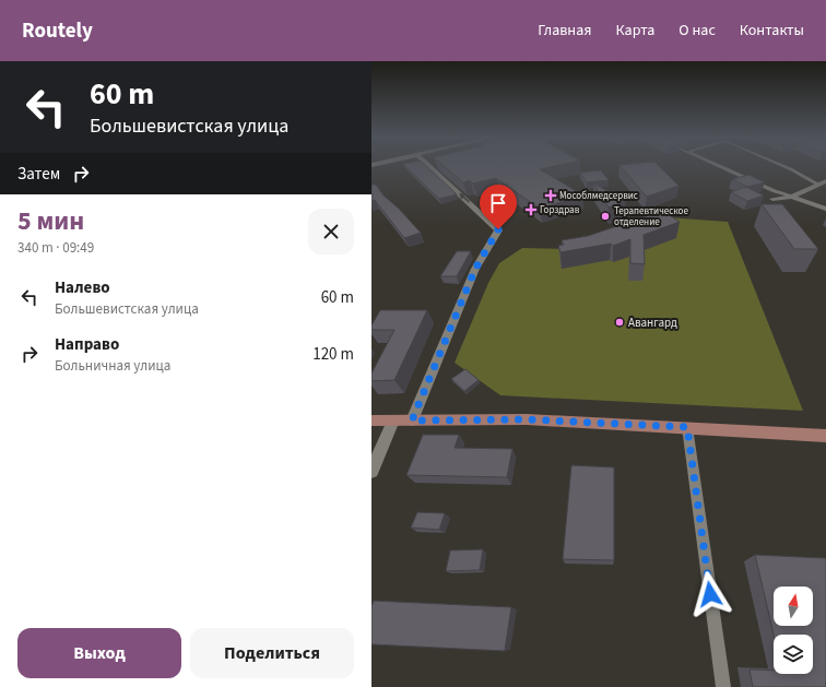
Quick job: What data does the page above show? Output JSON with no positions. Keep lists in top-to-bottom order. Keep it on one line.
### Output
{"places":{"health":["Мособлмедсервис","Горздрав"],"other":["Терапевтическое отделение","Авангард"]},"north":"top","page":{"header":"Routely","nav":["Главная","Карта","О нас","Контакты"],"turn":["60 m","Большевистская улица"],"then":"Затем","heading":["5 мин","340 m · 09:49"],"list":[{"name":"Налево","note":"Большевистская улица","value":"60 m"},{"name":"Направо","note":"Больничная улица","value":"120 m"}],"buttons":["Выход","Поделиться"]}}
